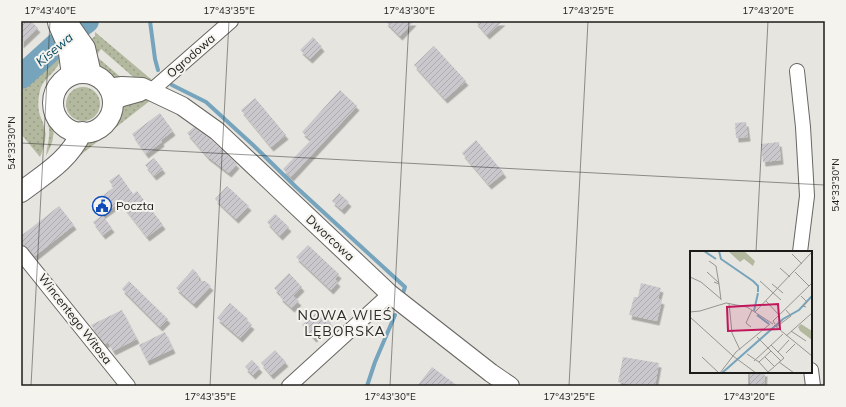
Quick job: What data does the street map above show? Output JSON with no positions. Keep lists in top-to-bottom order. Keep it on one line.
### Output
{"streets":{"street":["Ogrodowa","Dworcowa","Wincentego Witosa"]},"crossings":[["Ogrodowa","Dworcowa"]],"districts":["NOWA WIEŚ LĘBORSKA"],"water":["Kisewa"],"places":{"public building":["Poczta"]},"coordinates":["17°43'40\"E","17°43'35\"E","17°43'30\"E","17°43'25\"E","17°43'20\"E","54°33'30\"N"]}
